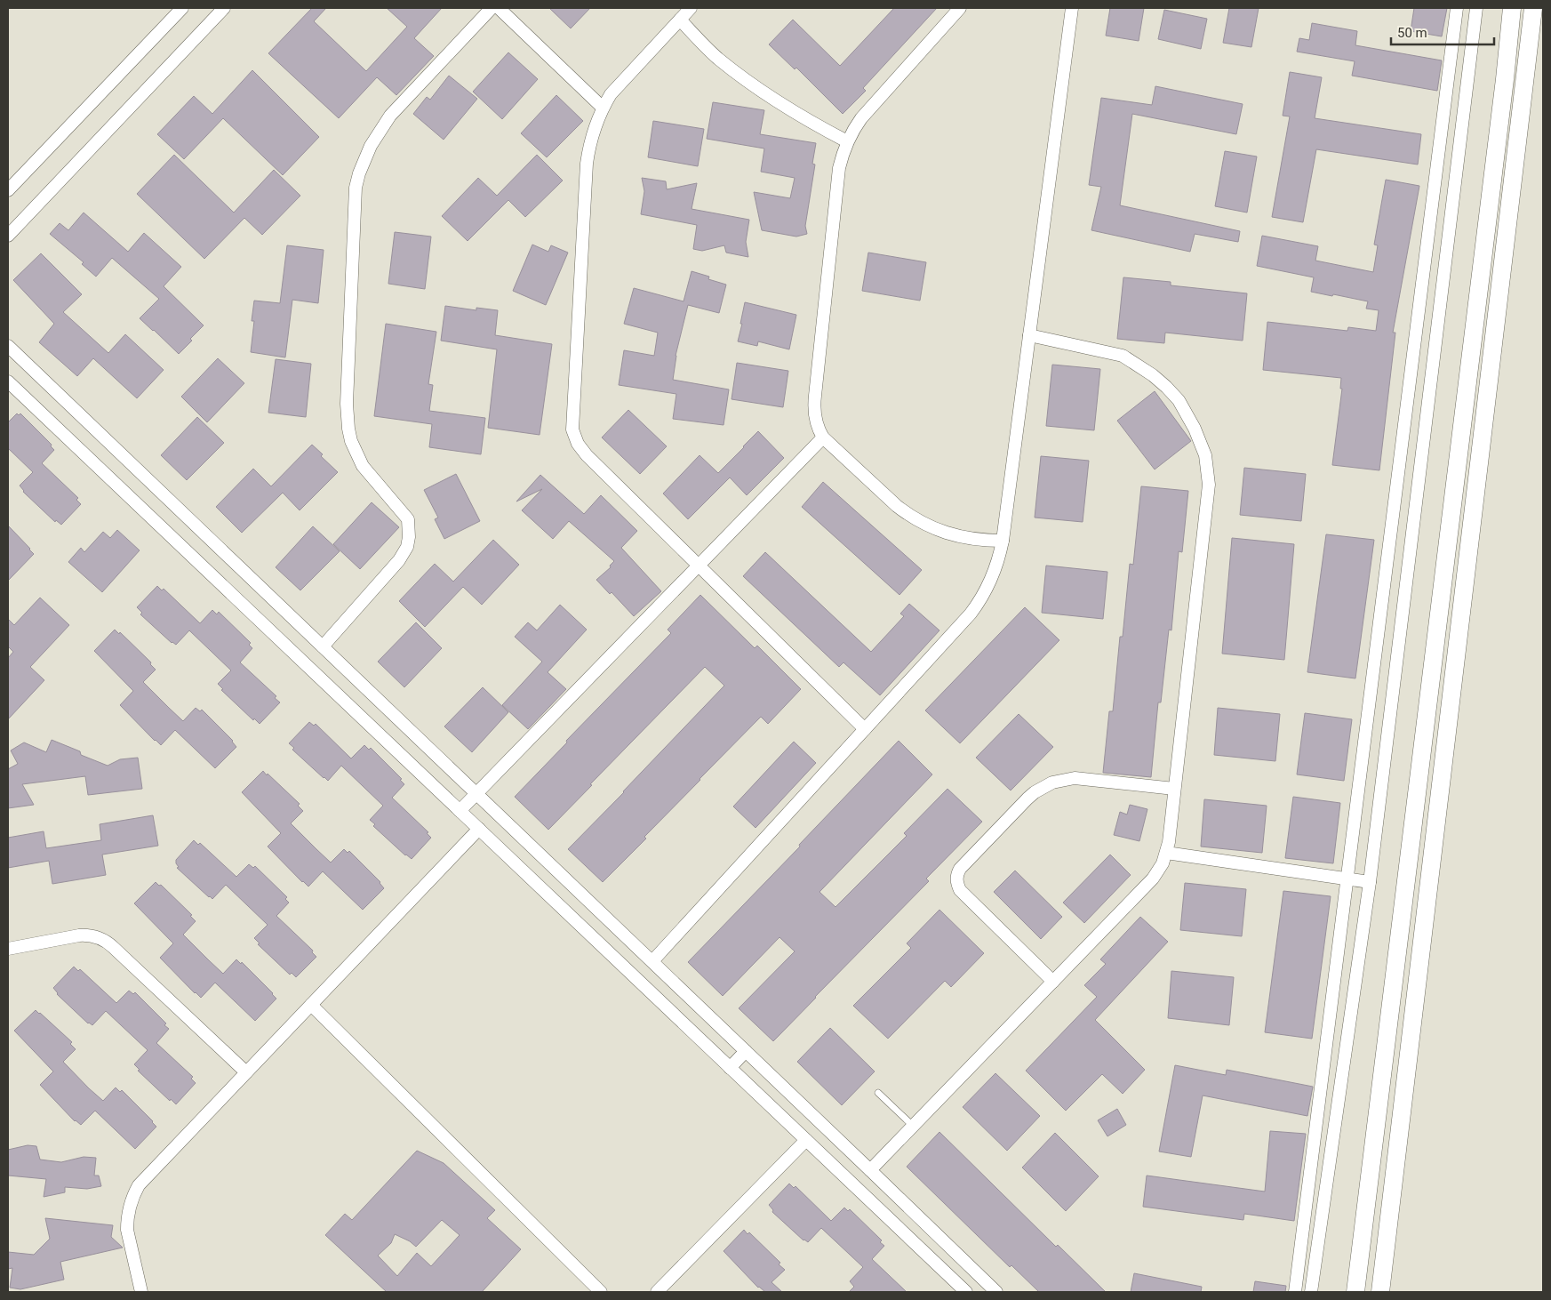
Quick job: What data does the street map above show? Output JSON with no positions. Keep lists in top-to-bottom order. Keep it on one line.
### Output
{"scale_bar":"50 m"}
